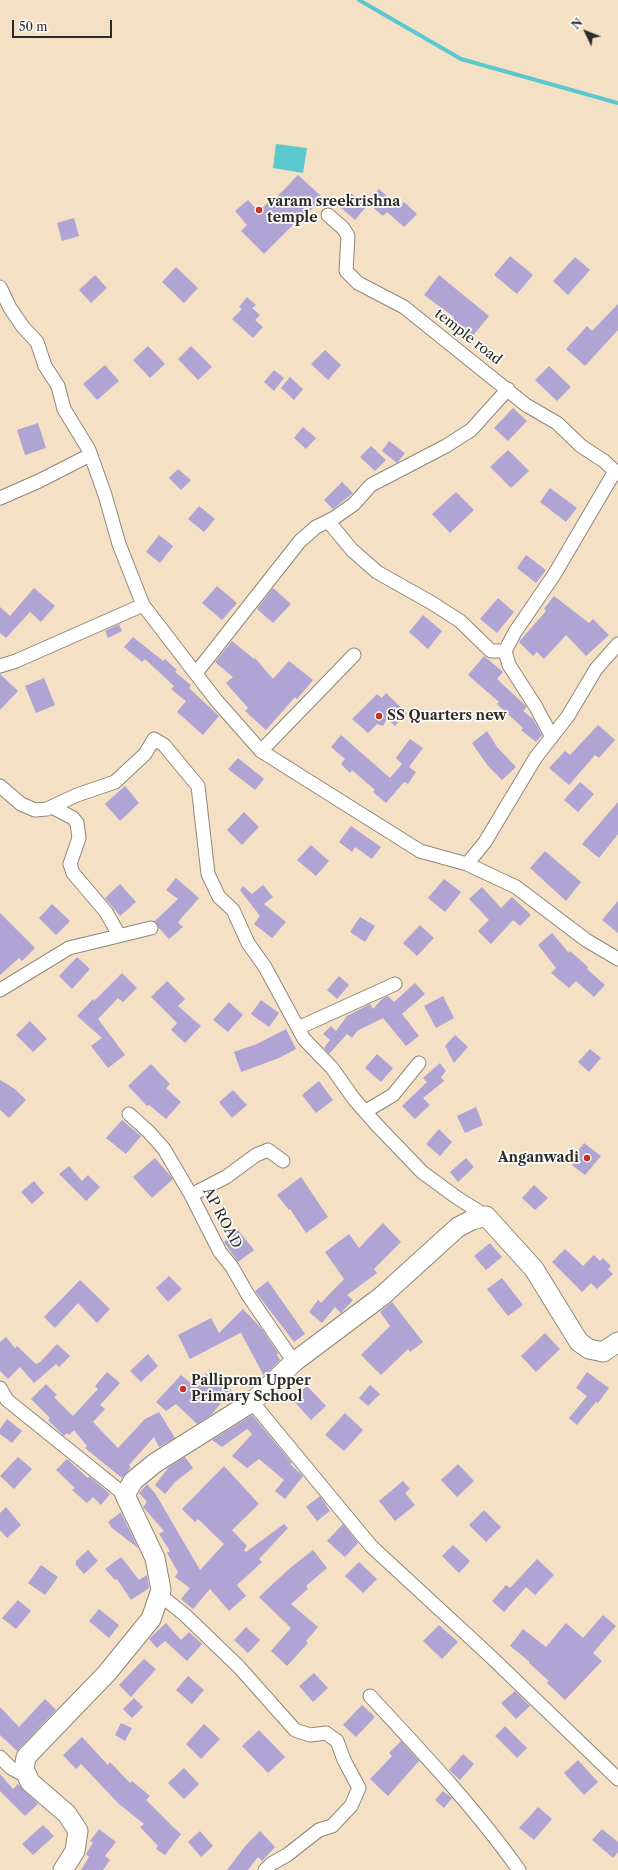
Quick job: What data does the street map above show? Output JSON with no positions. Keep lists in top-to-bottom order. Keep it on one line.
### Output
{"streets":{"street":["temple road","AP ROAD"]},"places":["varam sreekrishna temple","SS Quarters new","Anganwadi","Palliprom Upper Primary School"],"scale_bar":"50 m","north":"top left"}
